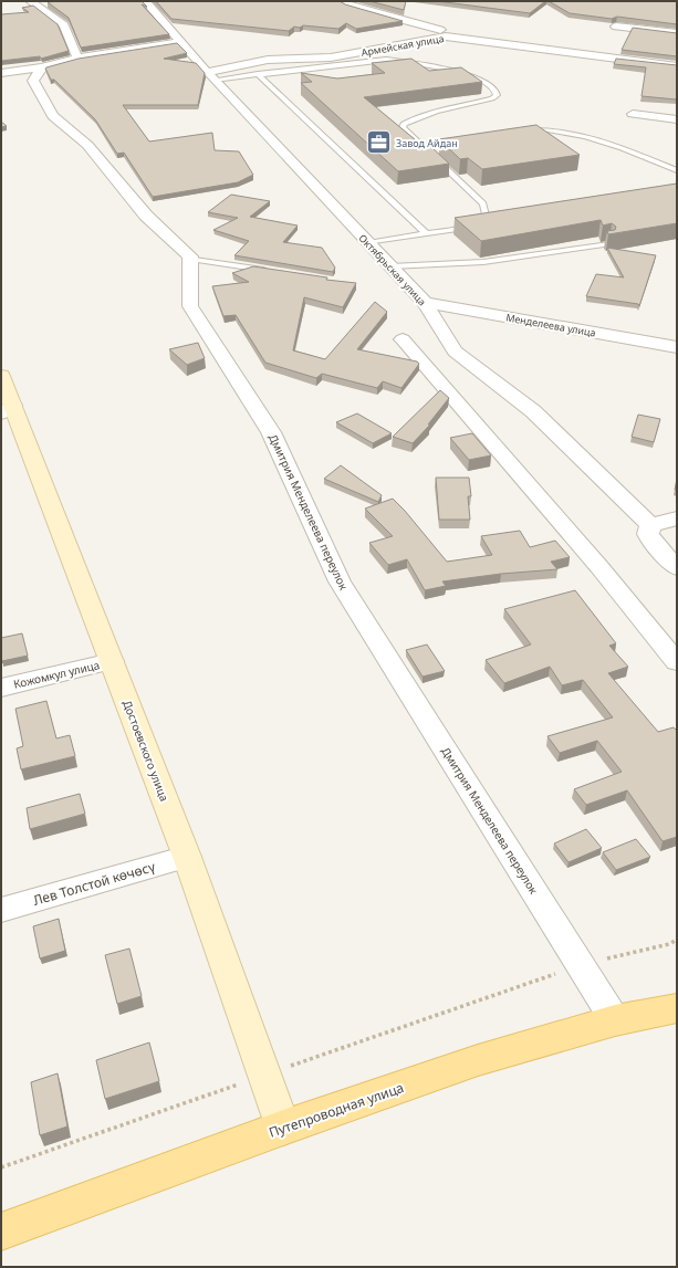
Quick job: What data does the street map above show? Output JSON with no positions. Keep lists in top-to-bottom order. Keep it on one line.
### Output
{"streets":{"main road":["Путепроводная улица"],"street":["Армейская улица","Октябрьская улица","Менделеева улица","Дмитрия Менделеева переулок","Кожомкул улица","Достоевского улица","Лев Толстой көчөсү"]},"crossings":[["Армейская улица","Октябрьская улица"],["Октябрьская улица","Менделеева улица"],["Дмитрия Менделеева переулок","Путепроводная улица"],["Кожомкул улица","Достоевского улица"],["Достоевского улица","Лев Толстой көчөсү"],["Достоевского улица","Путепроводная улица"]],"places":{"office":["Завод Айдан"]}}
